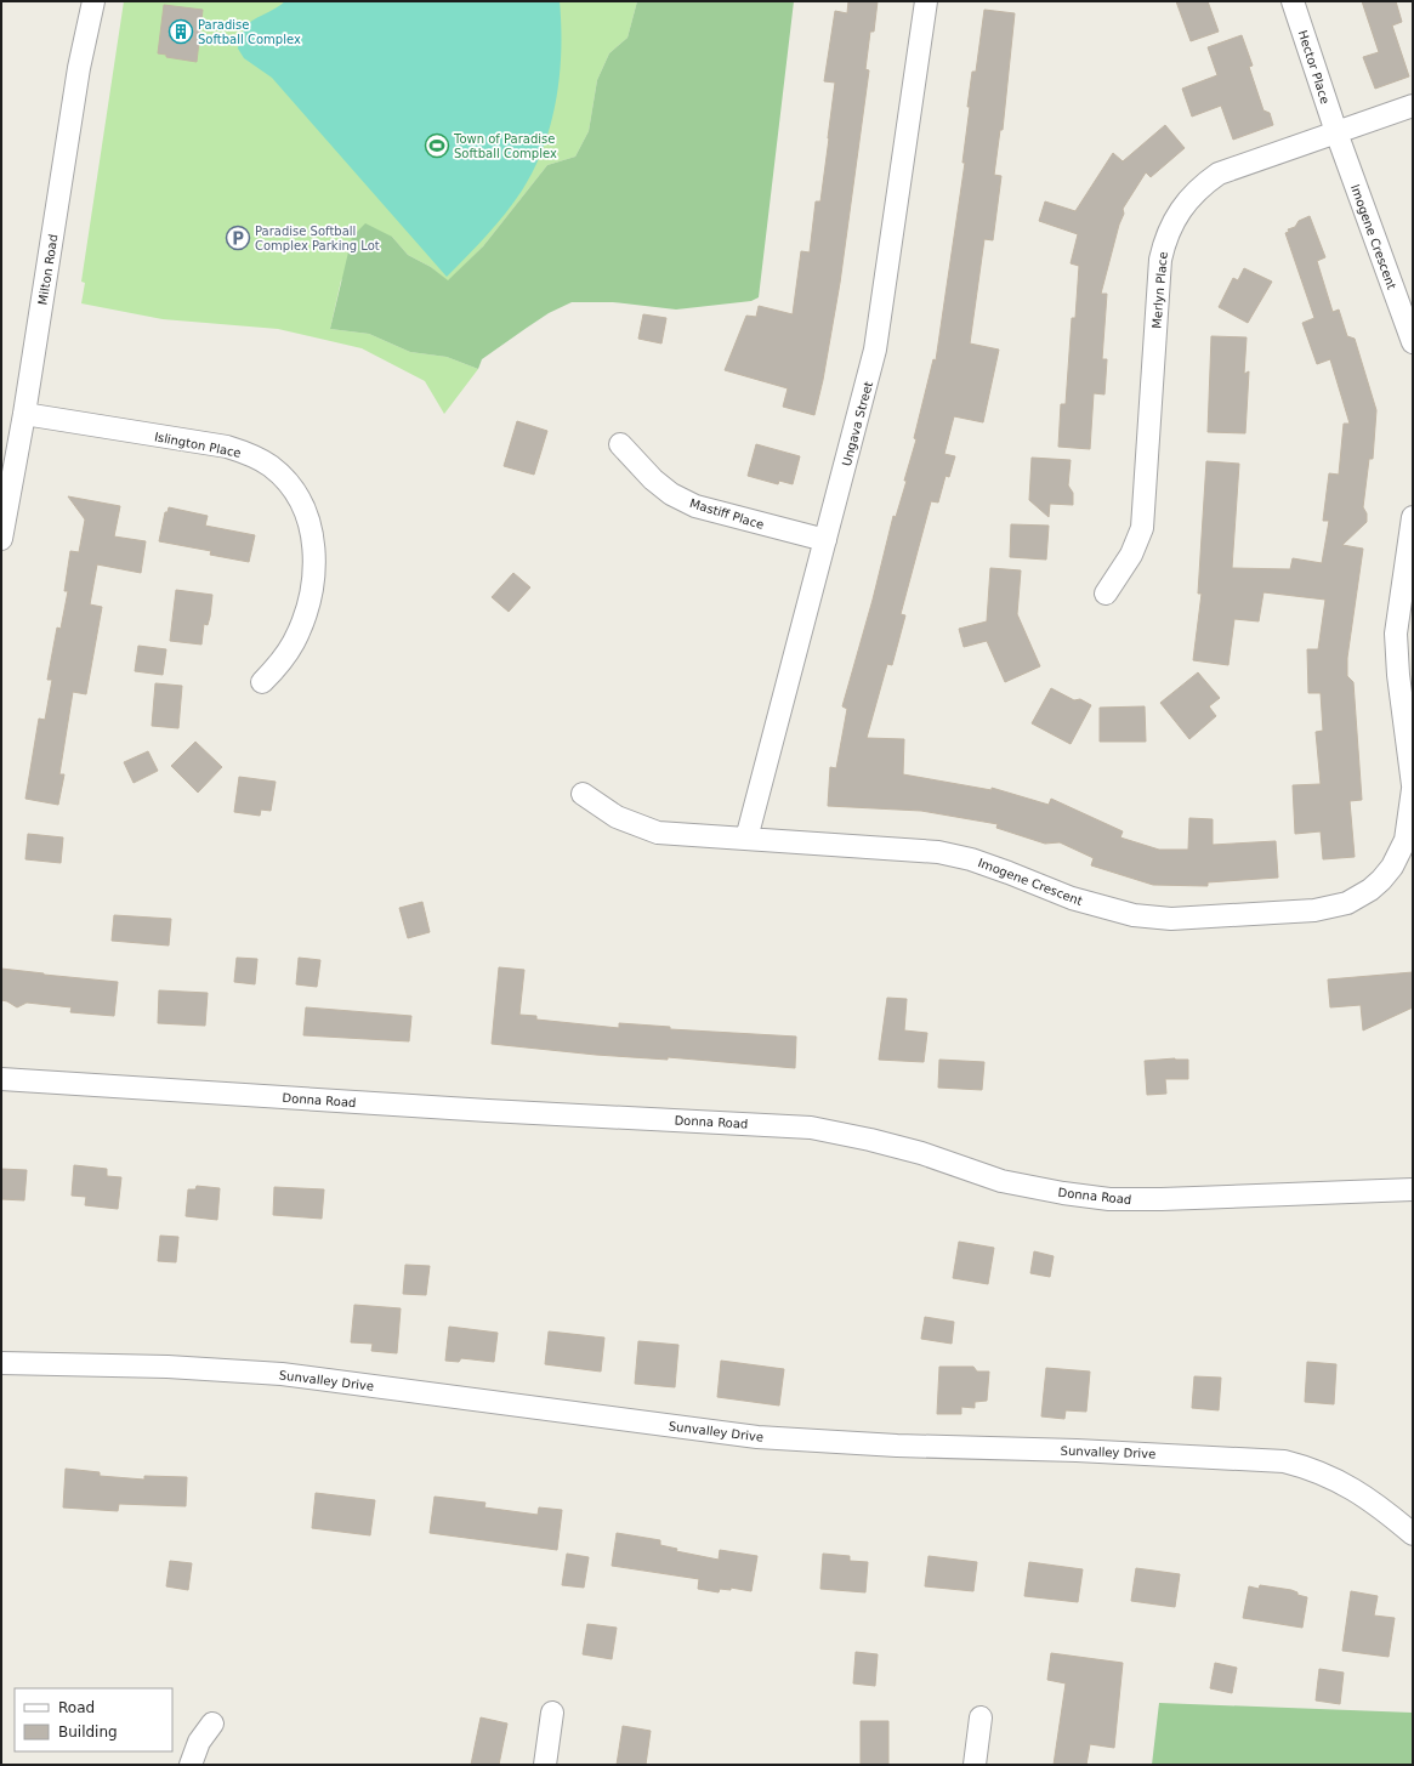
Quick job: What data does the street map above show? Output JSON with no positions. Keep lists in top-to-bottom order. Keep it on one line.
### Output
{"streets":{"street":["Hector Place","Imogene Crescent","Milton Road","Merlyn Place","Ungava Street","Islington Place","Mastiff Place","Donna Road","Sunvalley Drive"]},"crossings":[["Hector Place","Imogene Crescent"],["Hector Place","Merlyn Place"],["Imogene Crescent","Merlyn Place"],["Imogene Crescent","Ungava Street"],["Milton Road","Islington Place"],["Ungava Street","Mastiff Place"]],"places":{"building":["Paradise Softball Complex"],"sports":["Town of Paradise Softball Complex"],"parking":["Paradise Softball Complex Parking Lot"]},"legend":["Road","Building"]}
